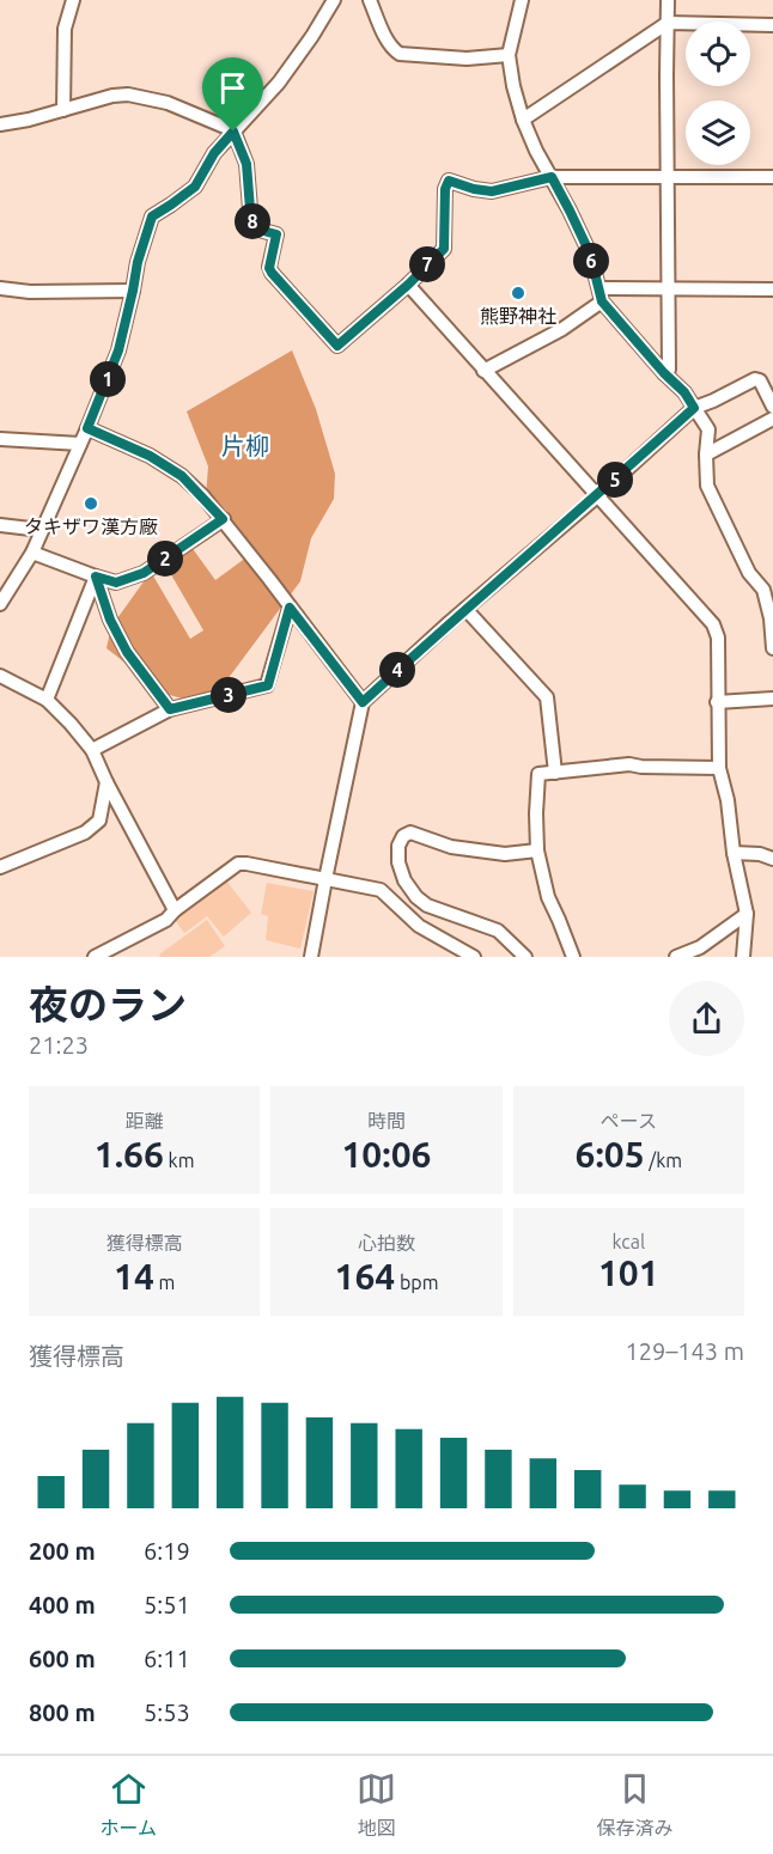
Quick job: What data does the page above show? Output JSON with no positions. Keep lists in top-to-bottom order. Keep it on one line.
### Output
{"districts":["片柳"],"places":["熊野神社","タキザワ漢方廠"],"page":{"pins":["8","6","7","1","5","2","4","3"],"heading":["夜のラン","21:23"],"stats":[["距離","1.66 km"],["時間","10:06"],["ペース","6:05 /km"],["獲得標高","14 m"],["心拍数","164 bpm"],["kcal","101"]],"chart":["獲得標高","129–143 m"],"list":[{"name":"200 m","note":"6:19"},{"name":"400 m","note":"5:51"},{"name":"600 m","note":"6:11"},{"name":"800 m","note":"5:53"}],"tabs":["ホーム","地図","保存済み"]}}
